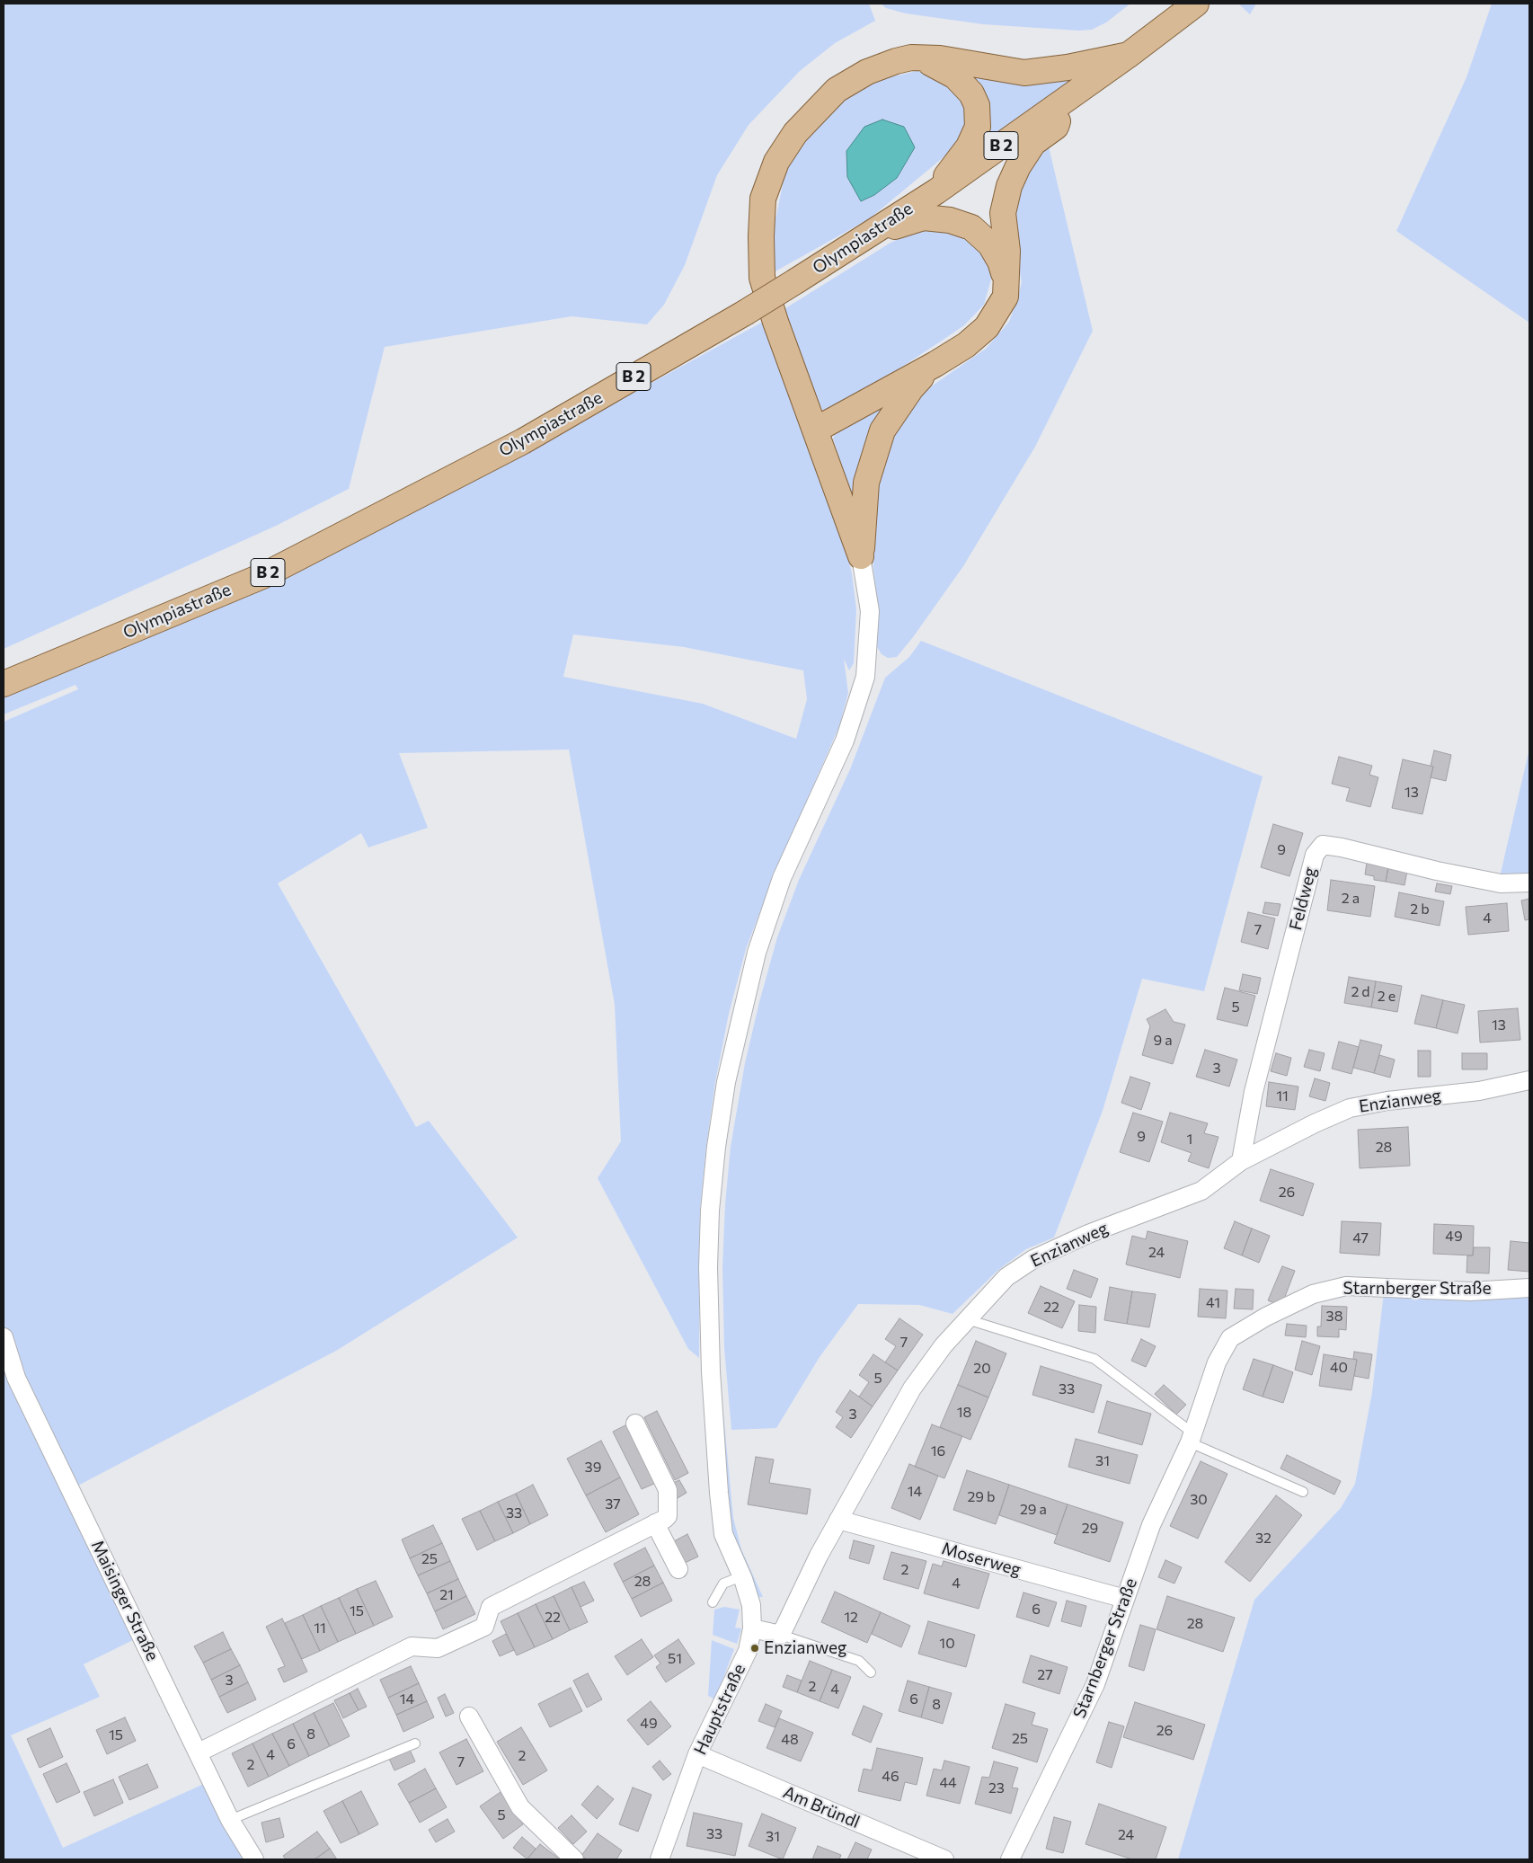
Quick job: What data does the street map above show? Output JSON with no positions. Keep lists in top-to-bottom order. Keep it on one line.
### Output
{"streets":{"main road":["B 2","Olympiastraße"],"street":["Feldweg","Enzianweg","Starnberger Straße","Moserweg","Maisinger Straße","Hauptstraße","Am Bründl"]},"crossings":[["B 2","Olympiastraße"],["Feldweg","Enzianweg"],["Enzianweg","Moserweg"],["Starnberger Straße","Moserweg"],["Hauptstraße","Am Bründl"]],"places":["Enzianweg"],"house_numbers":["13","9","2 a","2 b","4","7","2 d","2 e","5","13","9 a","3","11","9","1","28","26","49","47","24","41","22","38","7","40","20","5","33","18","3","16","31","39","14","29 b","30","37","29 a","33","29","32","25","2","28","4","21","6","15","22","12","28","11","10","51","27","3","2","4","14","6","8","49","26","8","15","25","48","6","4","2","7","2","46","44","23","5","33","24","31"]}
